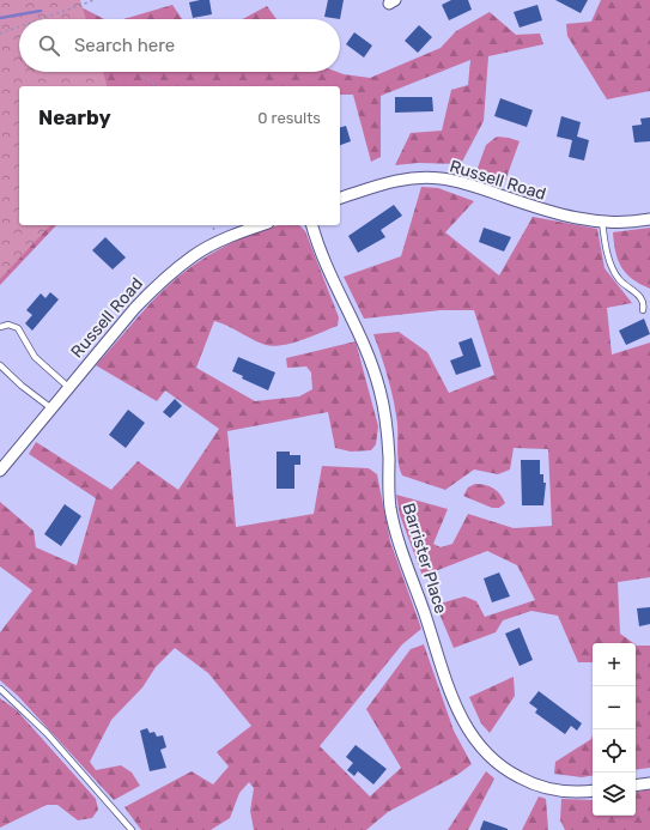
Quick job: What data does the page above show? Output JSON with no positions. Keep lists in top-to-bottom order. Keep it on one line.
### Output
{"streets":{"street":["Russell Road","Barrister Place"]},"page":{"search":"Search here","heading":["Nearby","0 results"],"map_buttons":["+","−"]}}
